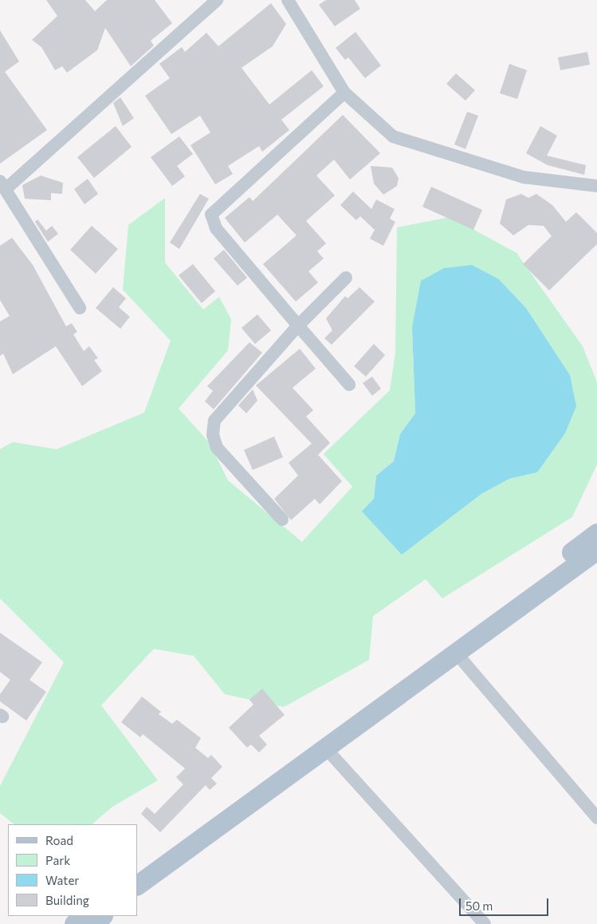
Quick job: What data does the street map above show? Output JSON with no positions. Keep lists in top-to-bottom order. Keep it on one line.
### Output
{"legend":["Road","Park","Water","Building"],"scale_bar":"50 m"}
